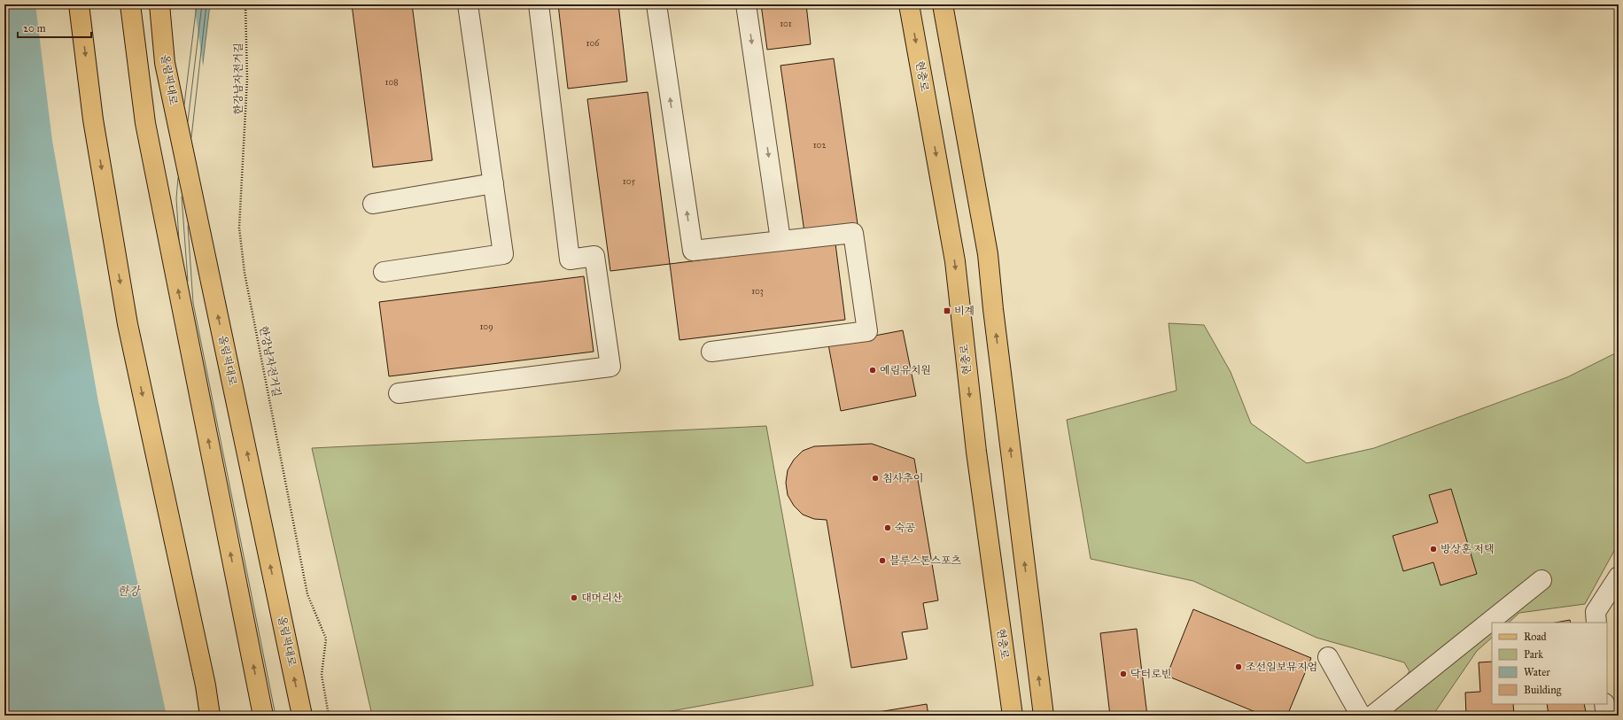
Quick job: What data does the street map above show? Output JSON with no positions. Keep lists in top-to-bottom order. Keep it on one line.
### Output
{"streets":{"main road":["현충로","올림픽대로"],"path":["한강남자전거길"]},"water":["한강"],"places":{"transit":["비계"],"other":["예림유치원","침사추이","숙공","방상훈 저택","블루스톤스포츠","대머리산","조선일보뮤지엄","닥터로빈"]},"house_numbers":["101","106","108","102","105","103","109"],"legend":["Road","Park","Water","Building"],"scale_bar":"20 m"}
